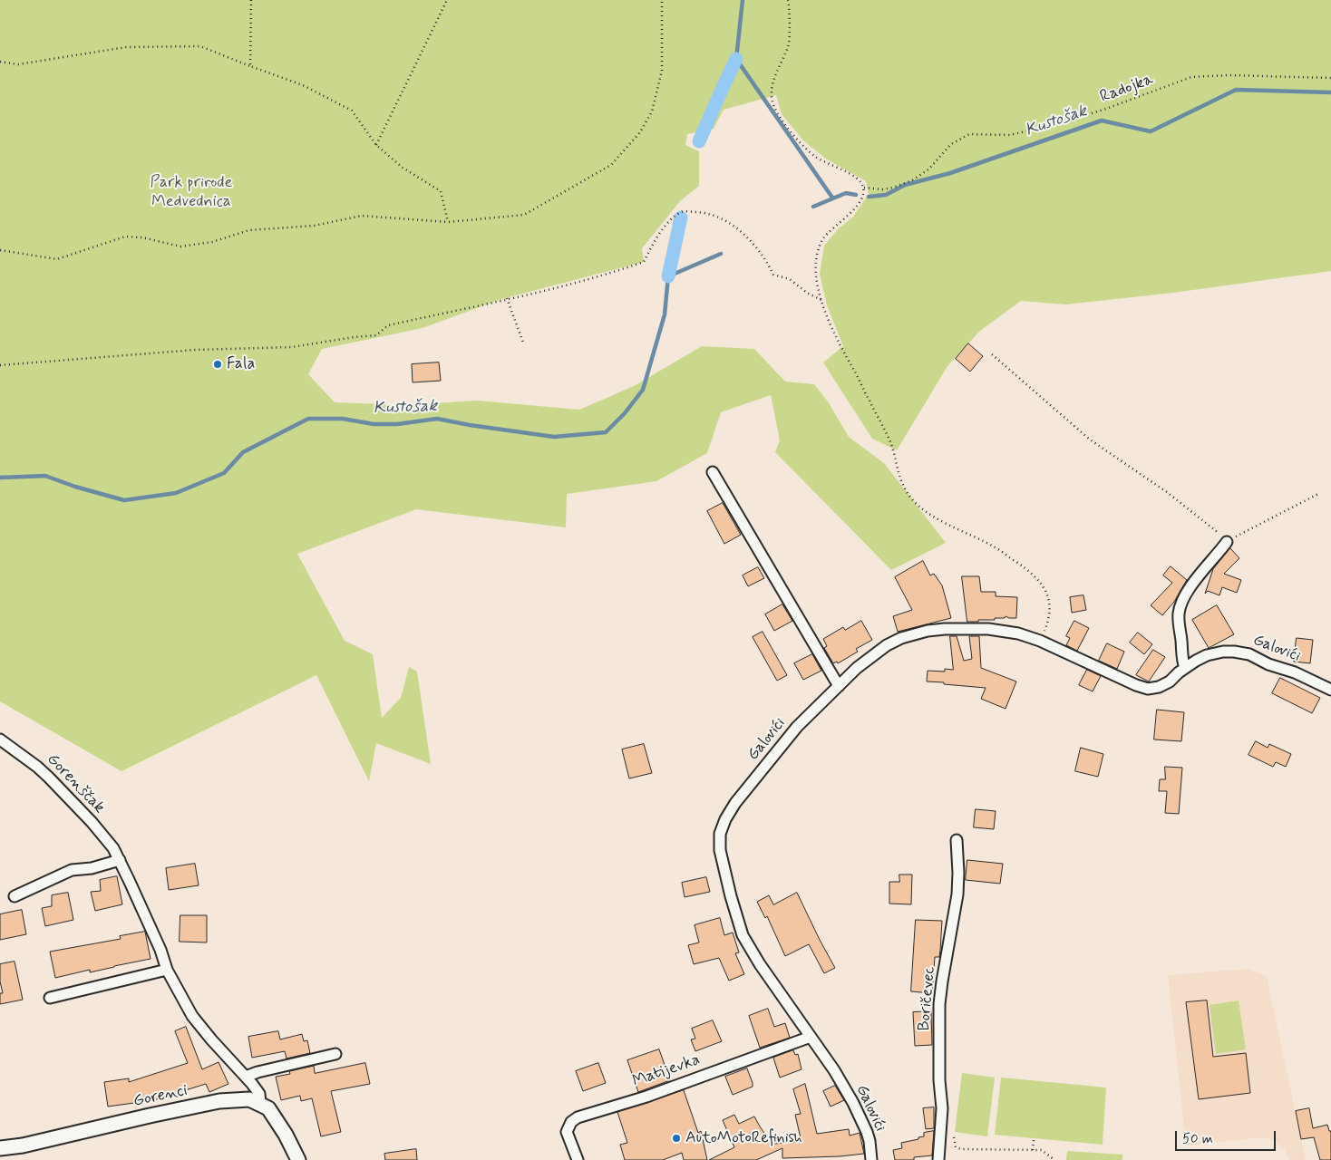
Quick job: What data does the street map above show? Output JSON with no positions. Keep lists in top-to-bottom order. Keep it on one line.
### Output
{"streets":{"street":["Galovići","Gorenščak","Boričevec","Matijevka","Gorenci"],"path":["Radojka"]},"crossings":[["Galovići","Matijevka"],["Gorenščak","Gorenci"]],"water":["Kustošak"],"parks":["Park prirode Medvednica"],"places":["Fala","AutoMotoRefinish"],"scale_bar":"50 m"}
